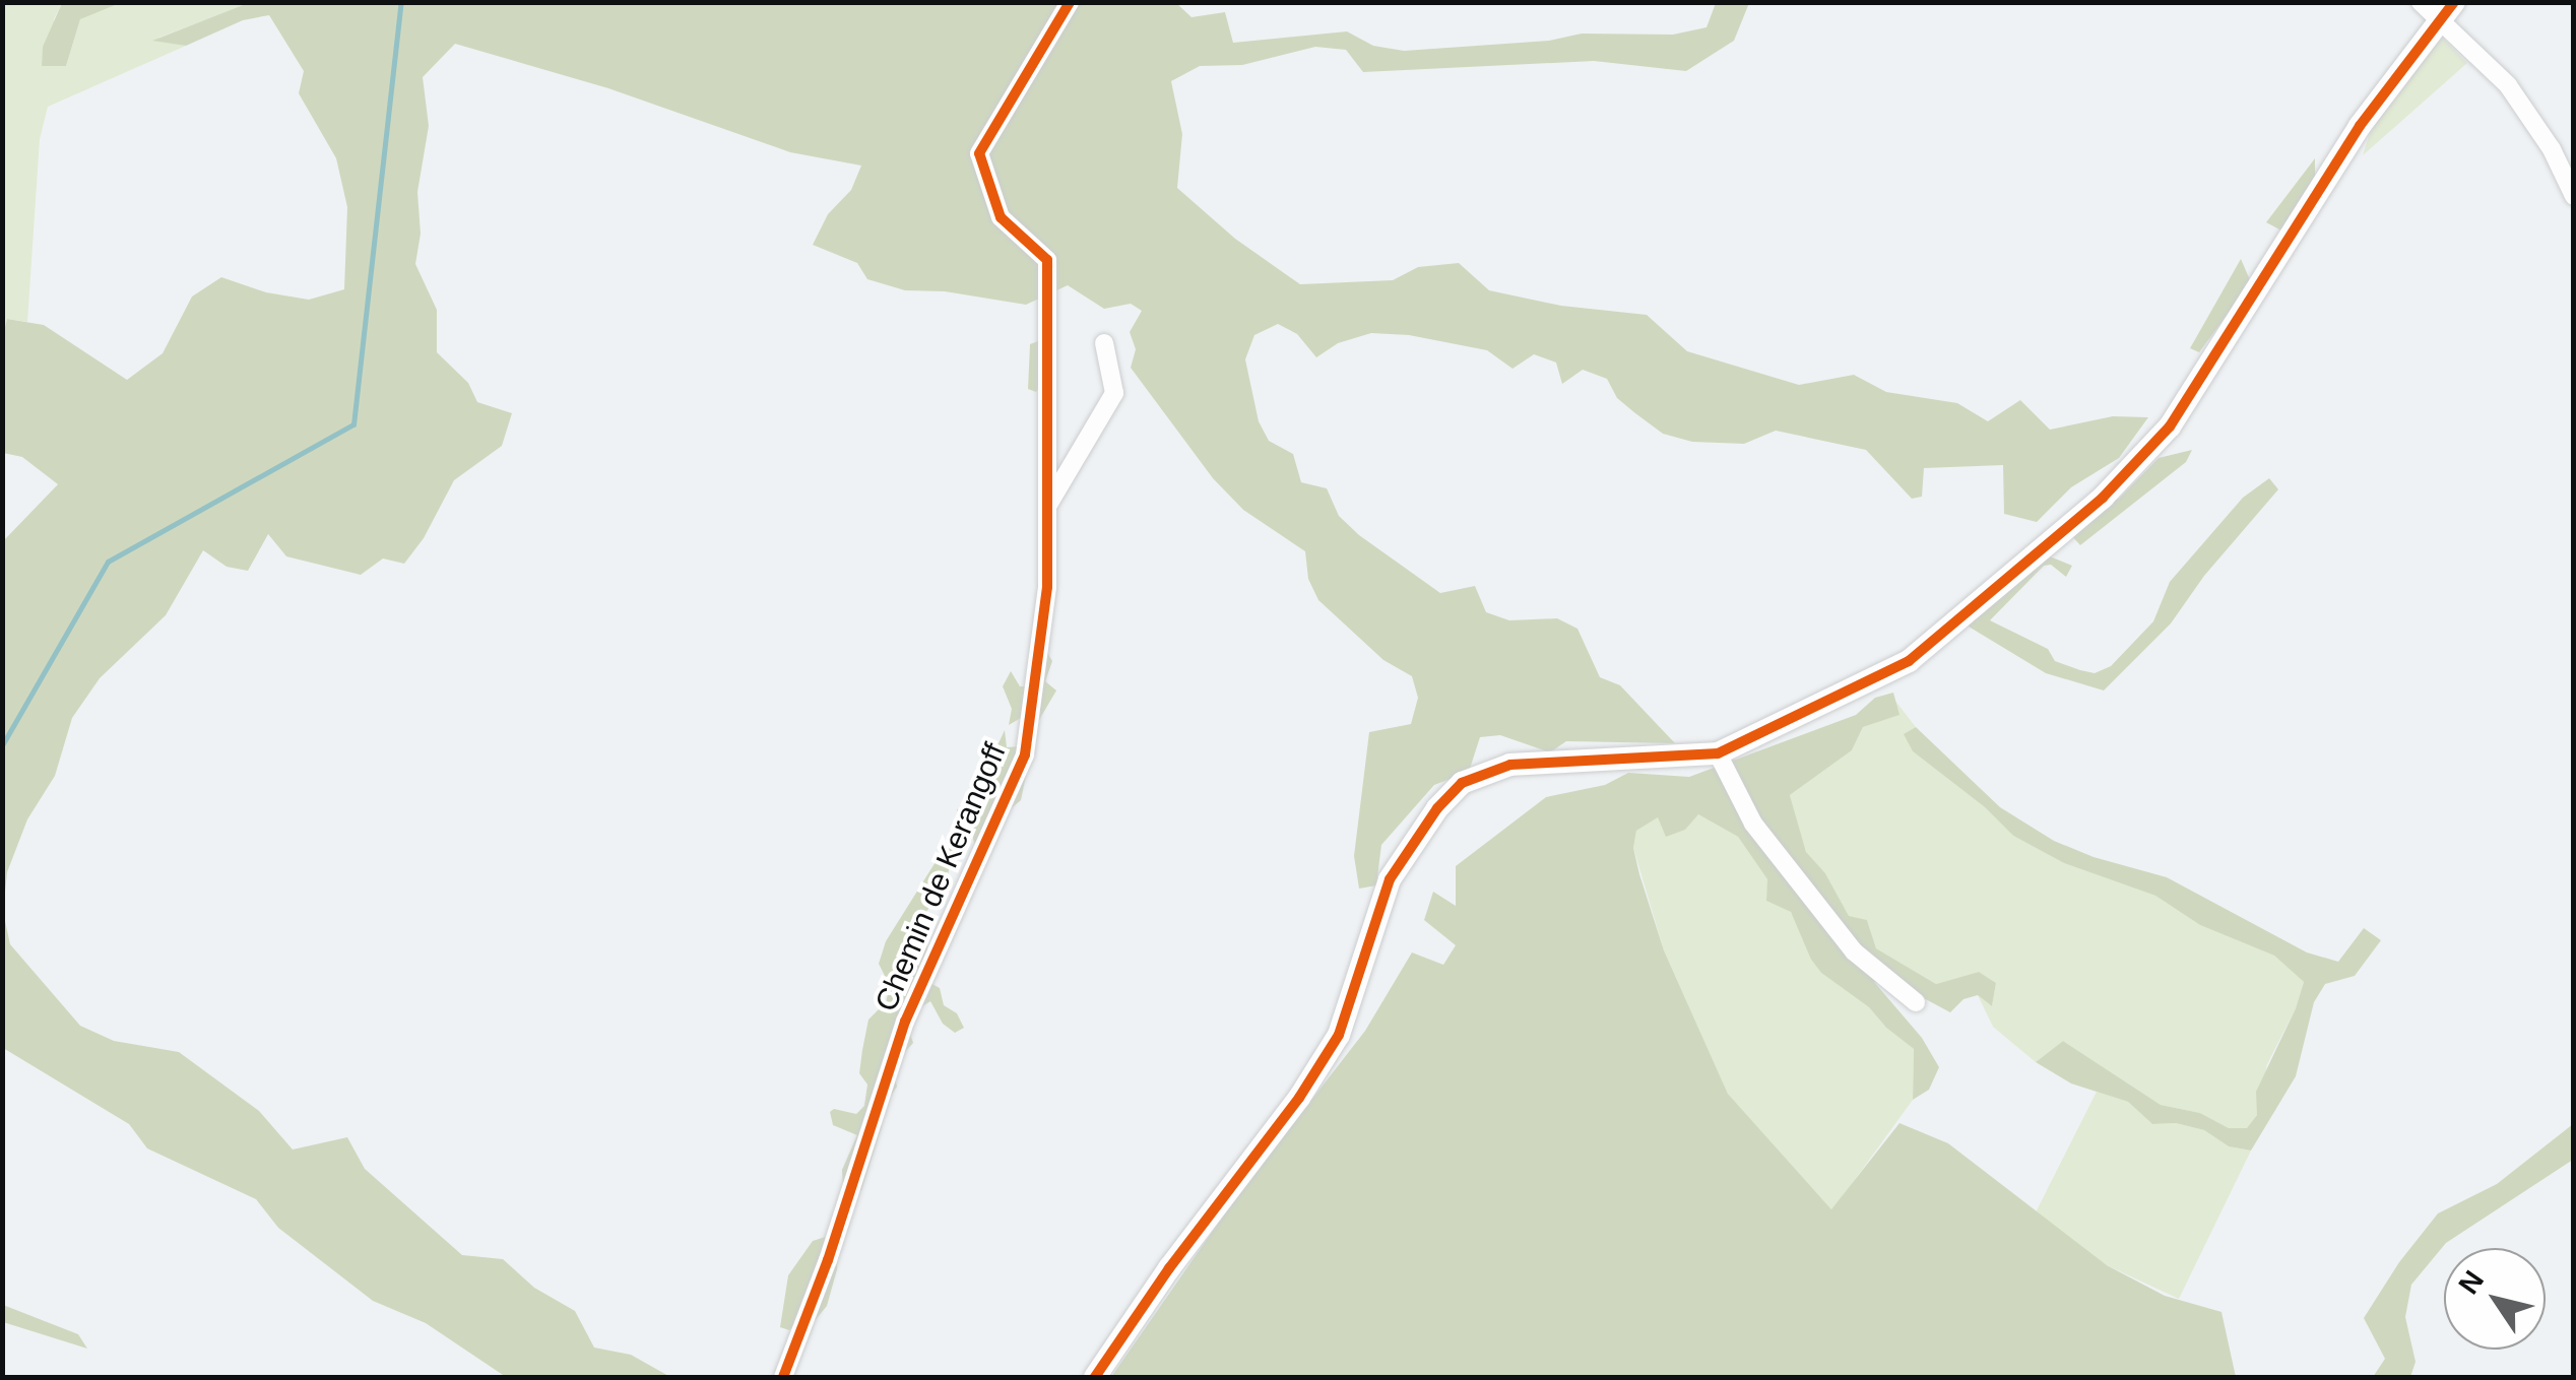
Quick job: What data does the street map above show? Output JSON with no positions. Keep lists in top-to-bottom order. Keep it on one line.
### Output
{"streets":{"street":["Chemin de Kerangoff"]},"north":"top left"}
